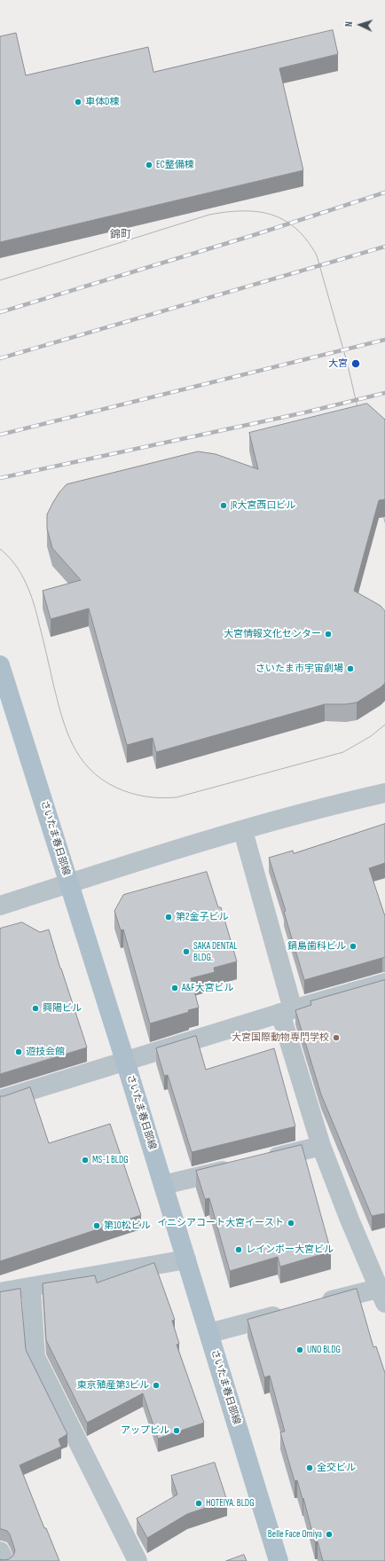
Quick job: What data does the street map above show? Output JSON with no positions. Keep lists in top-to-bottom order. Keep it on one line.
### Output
{"streets":{"main road":["さいたま春日部線"]},"districts":["錦町"],"places":["車体D棟","EC整備棟","大宮","JR大宮西口ビル","大宮情報文化センター","さいたま市宇宙劇場","第2金子ビル","鍋島歯科ビル","SAKA DENTAL BLDG.","A&F大宮ビル","興陽ビル","大宮国際動物専門学校","遊技会館","MS-1 BLDG","イニシアコート大宮イースト","第10松ビル","レインボー大宮ビル","UNO BLDG","東京殖産第3ビル","アップビル","全交ビル","HOTEIYA. BLDG","Belle Face Omiya"],"north":"left"}
